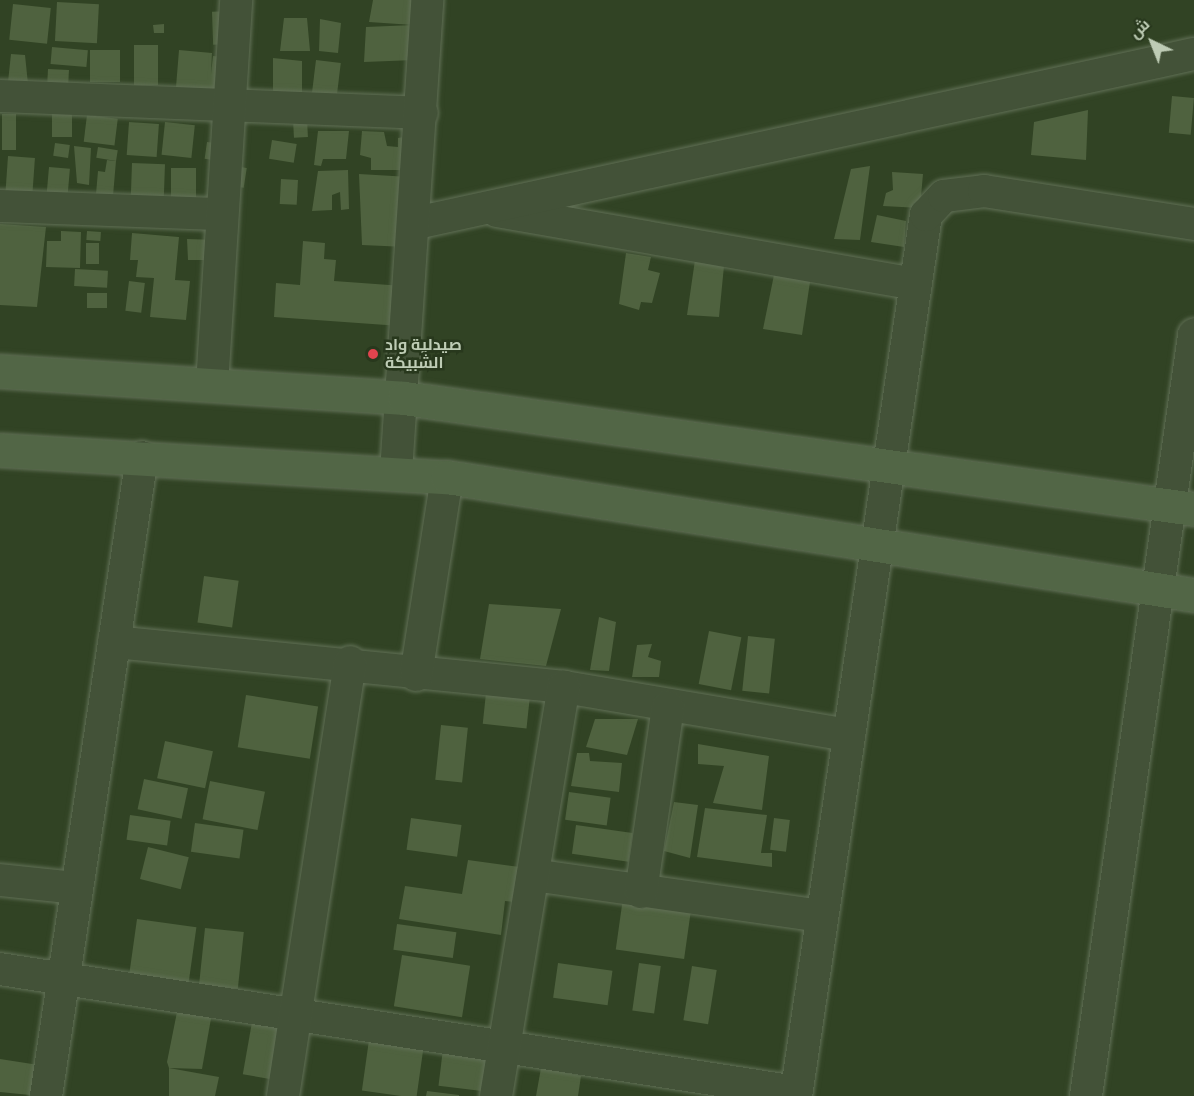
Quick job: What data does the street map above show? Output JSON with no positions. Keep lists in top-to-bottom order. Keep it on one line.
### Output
{"places":["صيدلية واد الشبيكة"],"north":"top left"}
